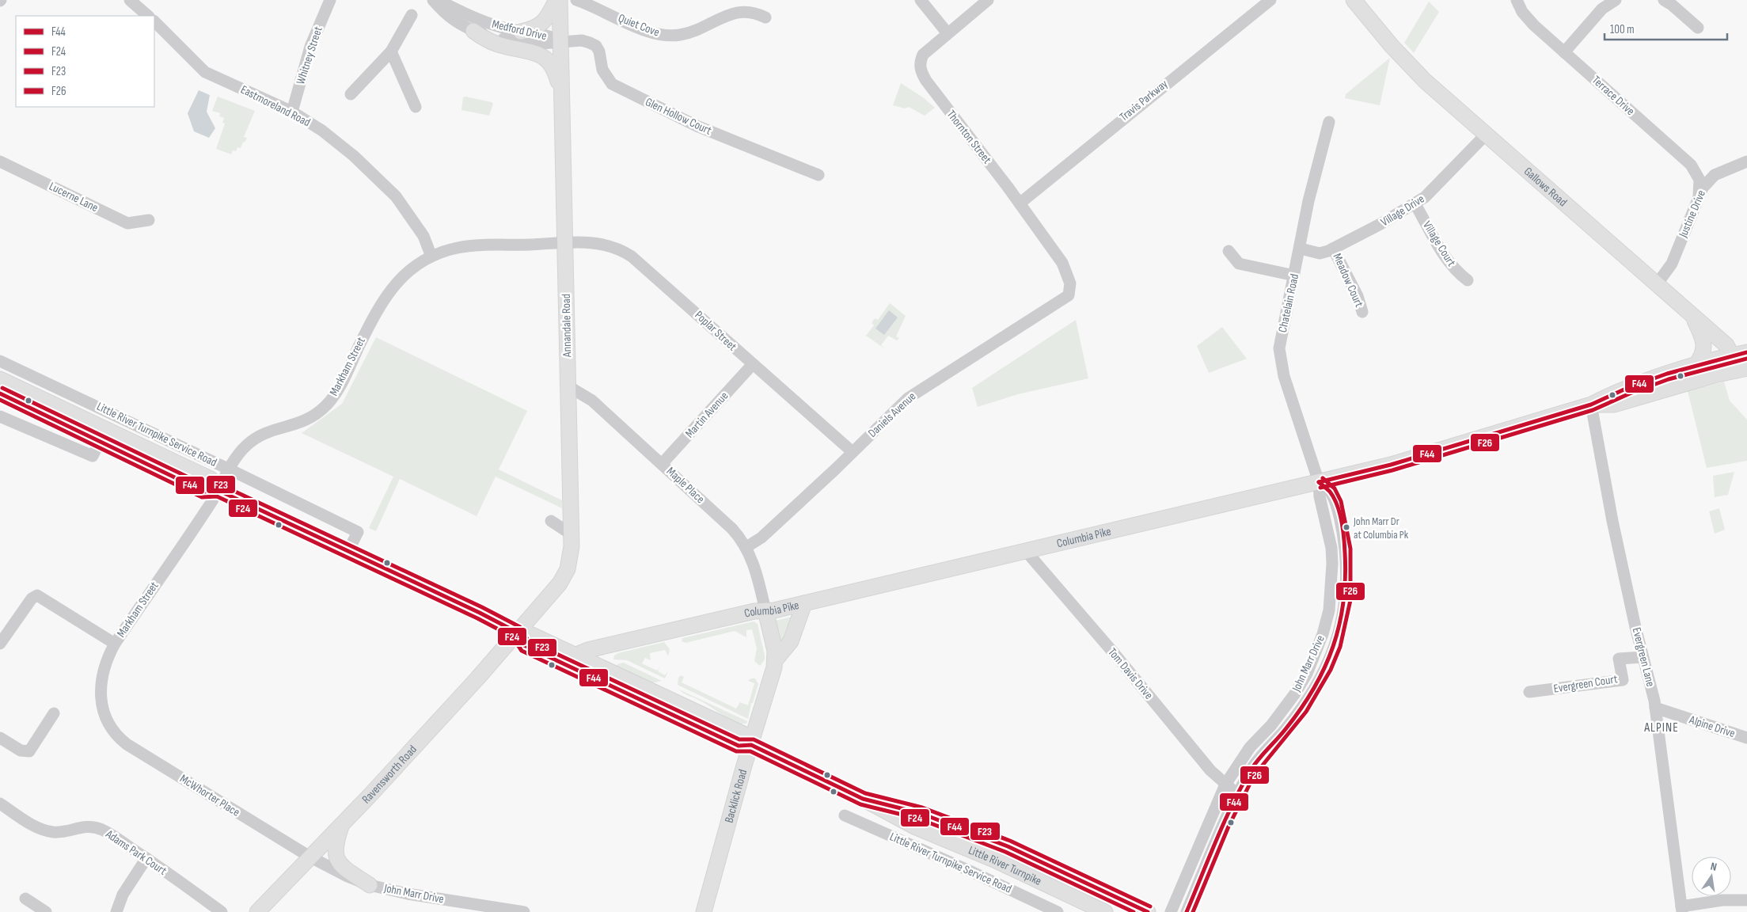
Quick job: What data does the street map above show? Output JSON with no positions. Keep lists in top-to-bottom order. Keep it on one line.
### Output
{"streets":{"main road":["Gallows Road","Annandale Road","Columbia Pike","Ravensworth Road","Backlick Road","Little River Turnpike"],"street":["Quiet Cove","Medford Drive","Whitney Street","Terrace Drive","Travis Parkway","Eastmoreland Road","Glen Hollow Court","Thornton Street","Lucerne Lane","Village Drive","Justine Drive","Village Court","Meadow Court","Chatelain Road","Poplar Street","Markham Street","Martin Avenue","Daniels Avenue","Little River Turnpike Service Road","Maple Place","Evergreen Lane","John Marr Drive","Tom Davis Drive","Evergreen Court","Alpine Drive","McWhorter Place","Adams Park Court"]},"crossings":[["Medford Drive","Glen Hollow Court"],["Medford Drive","Annandale Road"],["Whitney Street","Eastmoreland Road"],["Terrace Drive","Justine Drive"],["Travis Parkway","Thornton Street"],["Eastmoreland Road","Markham Street"],["Glen Hollow Court","Annandale Road"],["Thornton Street","Daniels Avenue"],["Gallows Road","Village Drive"],["Gallows Road","Justine Drive"],["Gallows Road","Columbia Pike"],["Village Drive","Village Court"],["Village Drive","Meadow Court"],["Village Drive","Chatelain Road"],["Chatelain Road","Columbia Pike"],["Chatelain Road","John Marr Drive"],["Annandale Road","Poplar Street"],["Annandale Road","Markham Street"],["Annandale Road","Maple Place"],["Annandale Road","Ravensworth Road"],["Annandale Road","Little River Turnpike"],["Poplar Street","Markham Street"],["Poplar Street","Martin Avenue"],["Poplar Street","Daniels Avenue"],["Markham Street","Little River Turnpike Service Road"],["Markham Street","McWhorter Place"],["Markham Street","Little River Turnpike"],["Martin Avenue","Maple Place"],["Daniels Avenue","Maple Place"],["Little River Turnpike Service Road","Little River Turnpike"],["Maple Place","Columbia Pike"],["Maple Place","Backlick Road"],["Columbia Pike","Evergreen Lane"],["Columbia Pike","John Marr Drive"],["Columbia Pike","Tom Davis Drive"],["Columbia Pike","Backlick Road"],["Columbia Pike","Little River Turnpike"],["Evergreen Lane","Evergreen Court"],["Evergreen Lane","Alpine Drive"],["John Marr Drive","Tom Davis Drive"],["John Marr Drive","Ravensworth Road"],["John Marr Drive","McWhorter Place"],["Ravensworth Road","McWhorter Place"],["Ravensworth Road","Little River Turnpike"],["Backlick Road","Little River Turnpike"]],"districts":["ALPINE"],"places":["John Marr Dr at Columbia Pk"],"lines":["transit line F44","transit line F26","transit line F23","transit line F24"],"legend":["F44","F24","F23","F26"],"scale_bar":"100 m","north":"top"}
